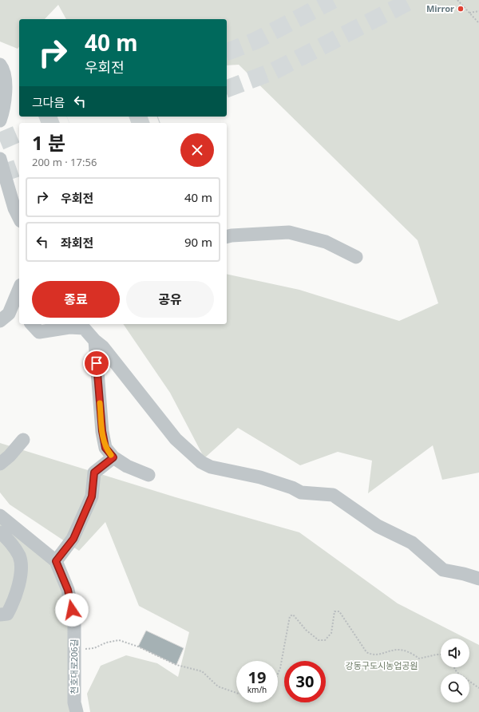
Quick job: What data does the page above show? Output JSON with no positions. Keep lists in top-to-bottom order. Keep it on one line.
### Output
{"streets":{"street":["천호대로206길"]},"parks":["강동구도시농업공원"],"places":["Mirror"],"page":{"turn":["40 m","우회전"],"then":"그다음","heading":["1 분","200 m · 17:56"],"list":[{"name":"우회전","value":"40 m"},{"name":"좌회전","value":"90 m"}],"buttons":["종료","공유"],"speed":"19 km/h","limit":"30"}}
